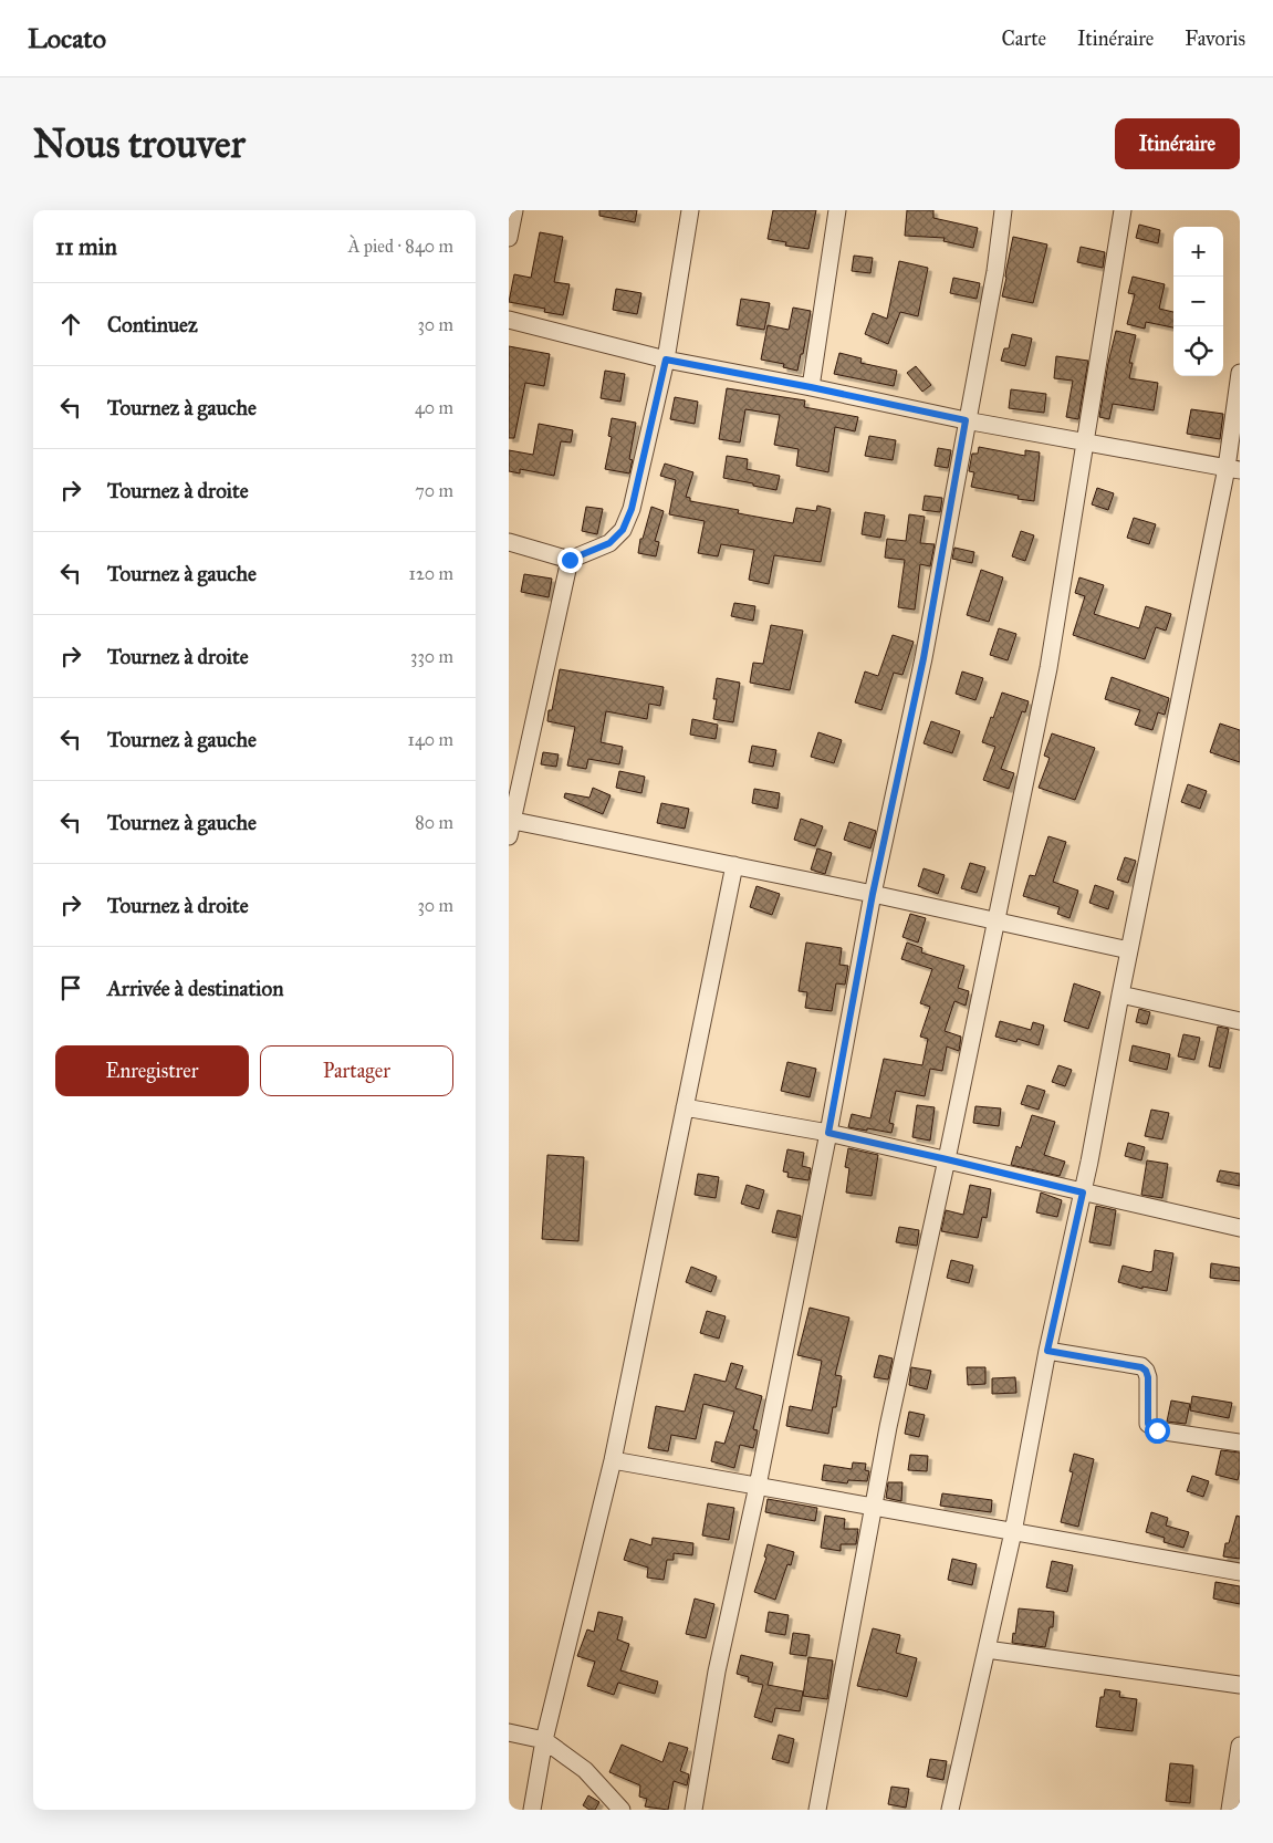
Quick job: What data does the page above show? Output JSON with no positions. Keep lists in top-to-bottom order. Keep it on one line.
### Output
{"page":{"header":"Locato","nav":["Carte","Itinéraire","Favoris"],"buttons":["Itinéraire",["Enregistrer","Partager"]],"title":"Nous trouver","heading":["11 min","À pied · 840 m"],"map_buttons":["+","−"],"list":[["Continuez","30 m"],["Tournez à gauche","40 m"],["Tournez à droite","70 m"],["Tournez à gauche","120 m"],["Tournez à droite","330 m"],["Tournez à gauche","140 m"],["Tournez à gauche","80 m"],["Tournez à droite","30 m"],"Arrivée à destination"]}}
